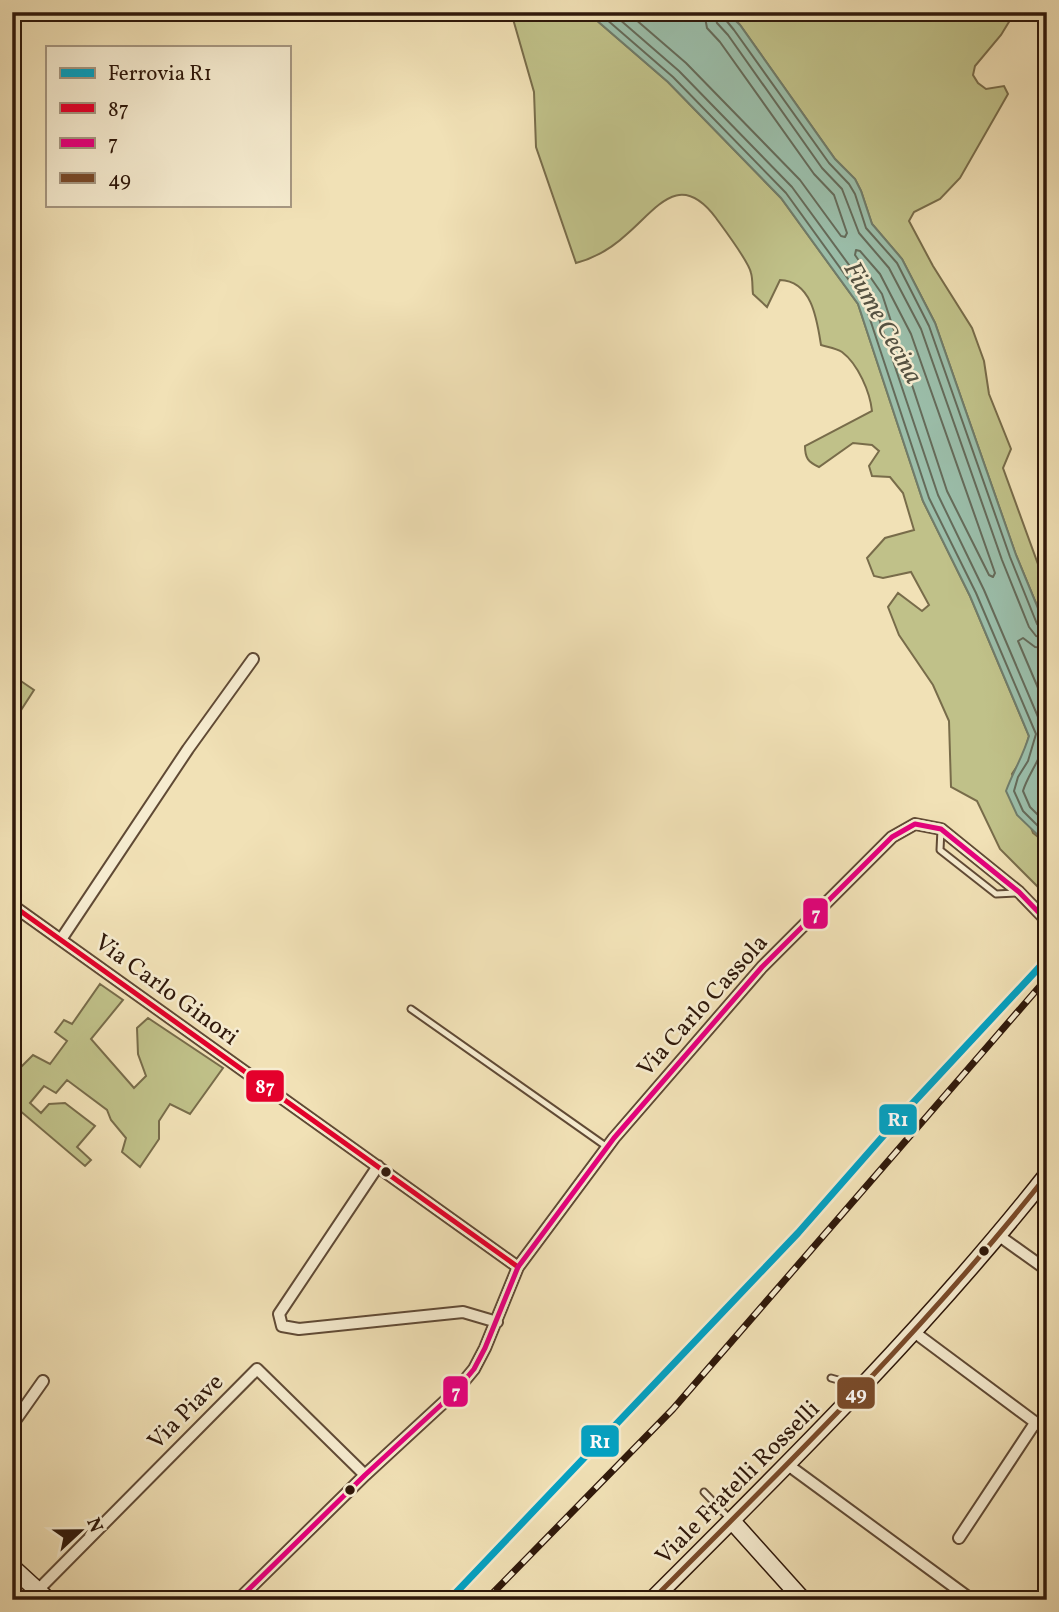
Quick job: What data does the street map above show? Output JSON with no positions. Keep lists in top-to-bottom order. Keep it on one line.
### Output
{"streets":{"street":["Via Carlo Ginori","Via Carlo Cassola","Via Piave","Viale Fratelli Rosselli"]},"crossings":[["Via Carlo Ginori","Via Carlo Cassola"]],"water":["Fiume Cecina"],"lines":["transit line 7","transit line 87","rail line R1","transit line 49"],"legend":["Ferrovia R1","87","7","49"],"north":"right"}
